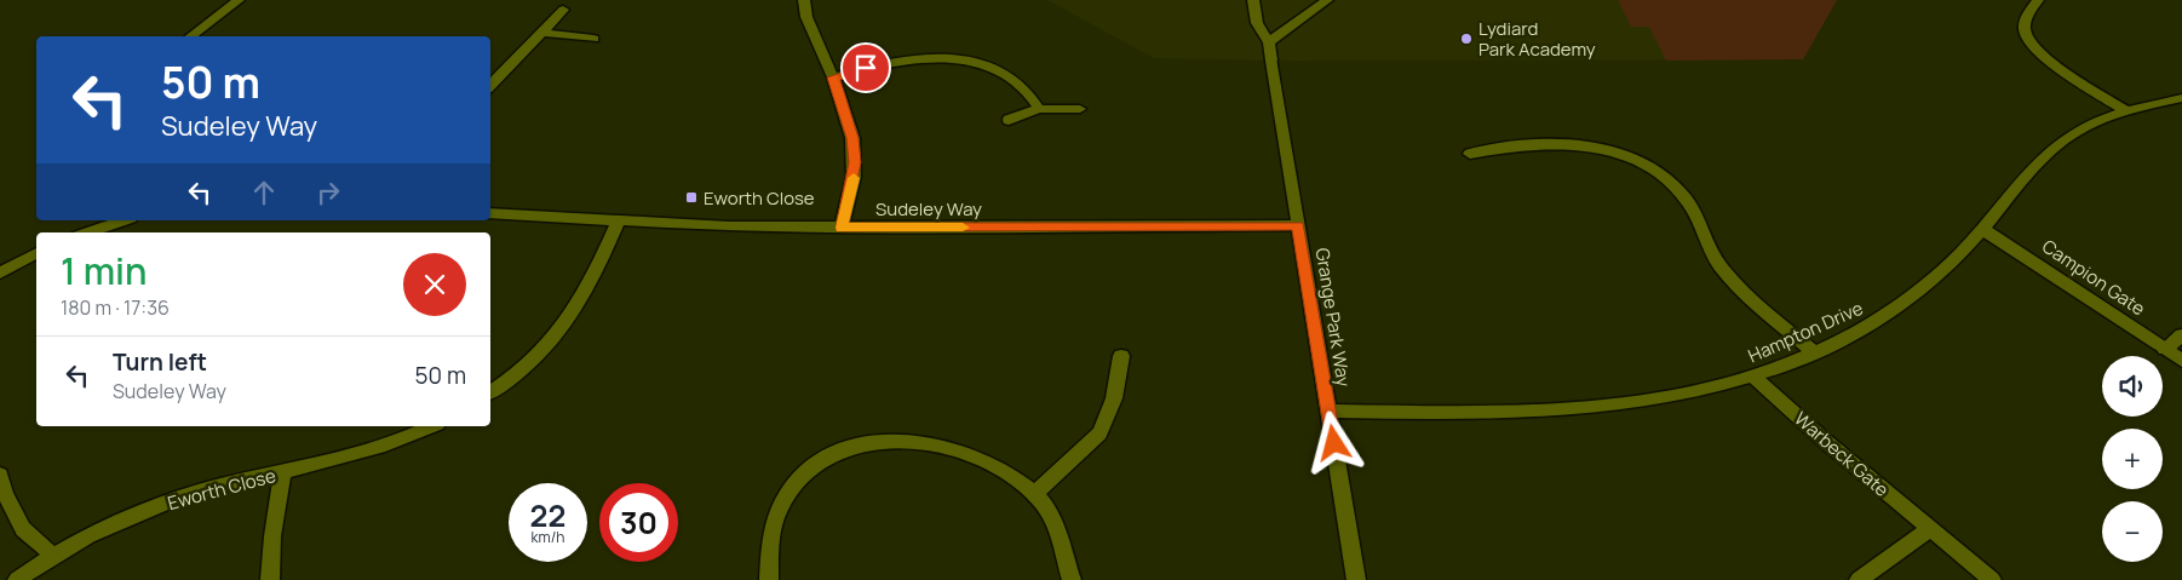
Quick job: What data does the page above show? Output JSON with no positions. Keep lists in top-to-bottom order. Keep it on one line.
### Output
{"streets":{"street":["Sudeley Way","Campion Gate","Grange Park Way","Hampton Drive","Warbeck Gate","Eworth Close"]},"crossings":[["Sudeley Way","Grange Park Way"],["Campion Gate","Hampton Drive"],["Grange Park Way","Hampton Drive"],["Hampton Drive","Warbeck Gate"]],"places":{"other":["Lydiard Park Academy"],"transit":["Eworth Close"]},"page":{"turn":["50 m","Sudeley Way"],"heading":["1 min","180 m · 17:36"],"list":[{"name":"Turn left","note":"Sudeley Way","value":"50 m"}],"map_buttons":["+","−"],"speed":"22 km/h","limit":"30"}}
